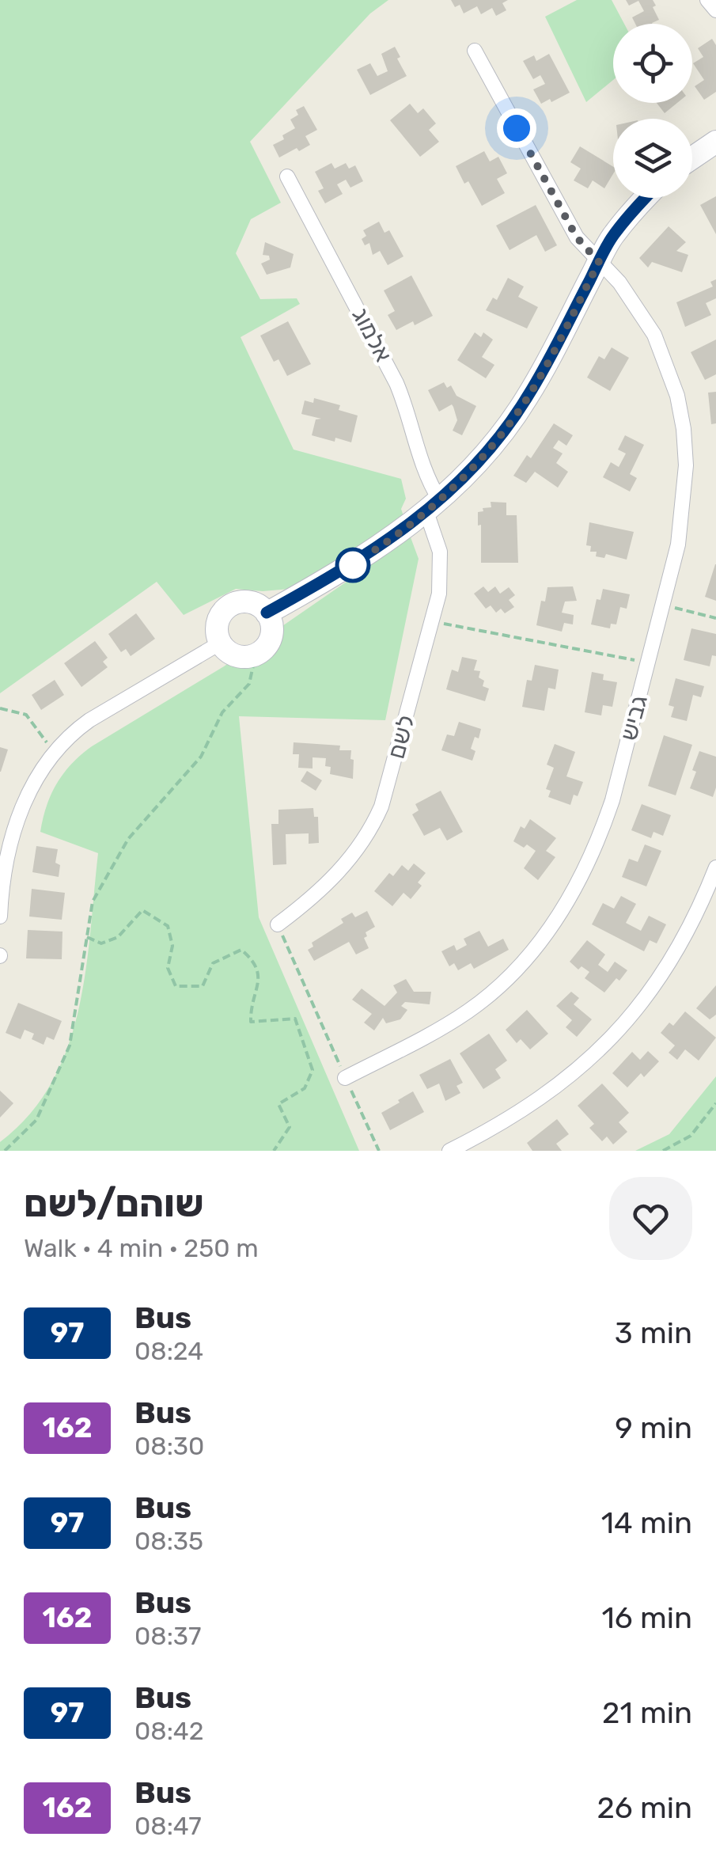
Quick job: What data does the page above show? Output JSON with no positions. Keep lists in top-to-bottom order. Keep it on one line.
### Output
{"streets":{"street":["אלמוג","גביש","לשם"]},"crossings":[["אלמוג","לשם"]],"lines":["bus line 97"],"page":{"heading":["שוהם/לשם","Walk · 4 min · 250 m"],"list":[{"mark":"97","name":"Bus","note":"08:24","value":"3 min"},{"mark":"162","name":"Bus","note":"08:30","value":"9 min"},{"mark":"97","name":"Bus","note":"08:35","value":"14 min"},{"mark":"162","name":"Bus","note":"08:37","value":"16 min"},{"mark":"97","name":"Bus","note":"08:42","value":"21 min"},{"mark":"162","name":"Bus","note":"08:47","value":"26 min"}]}}
